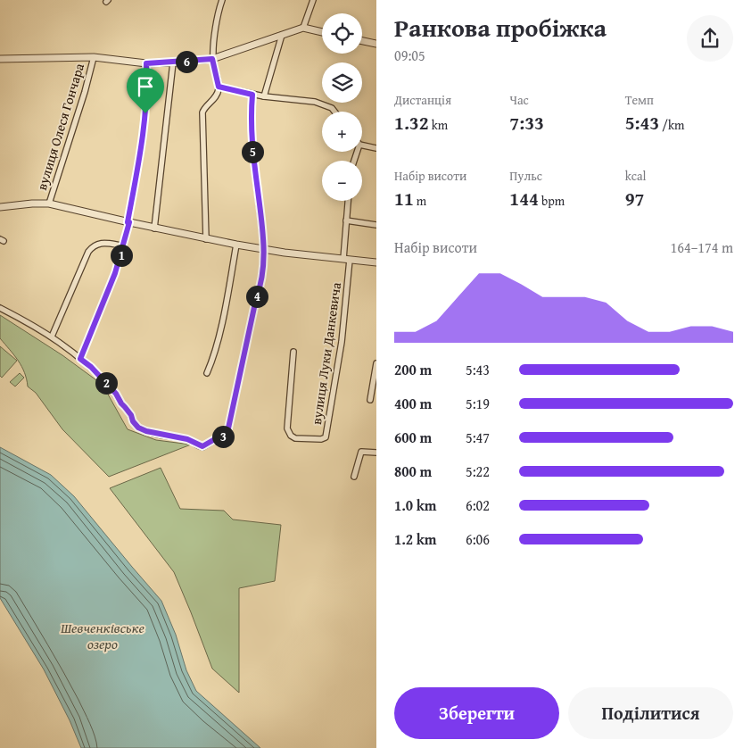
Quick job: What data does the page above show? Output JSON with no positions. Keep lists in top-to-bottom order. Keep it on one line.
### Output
{"streets":{"street":["вулиця Олеся Гончара","вулиця Луки Данкевича"]},"water":["Шевченківське озеро"],"page":{"heading":["Ранкова пробіжка","09:05"],"map_buttons":["+","−"],"pins":["6","5","1","4","2","3"],"stats":[["Дистанція","1.32 km"],["Час","7:33"],["Темп","5:43 /km"],["Набір висоти","11 m"],["Пульс","144 bpm"],["kcal","97"]],"chart":["Набір висоти","164–174 m"],"list":[{"name":"200 m","note":"5:43"},{"name":"400 m","note":"5:19"},{"name":"600 m","note":"5:47"},{"name":"800 m","note":"5:22"},{"name":"1.0 km","note":"6:02"},{"name":"1.2 km","note":"6:06"}],"buttons":["Зберегти","Поділитися"]}}
